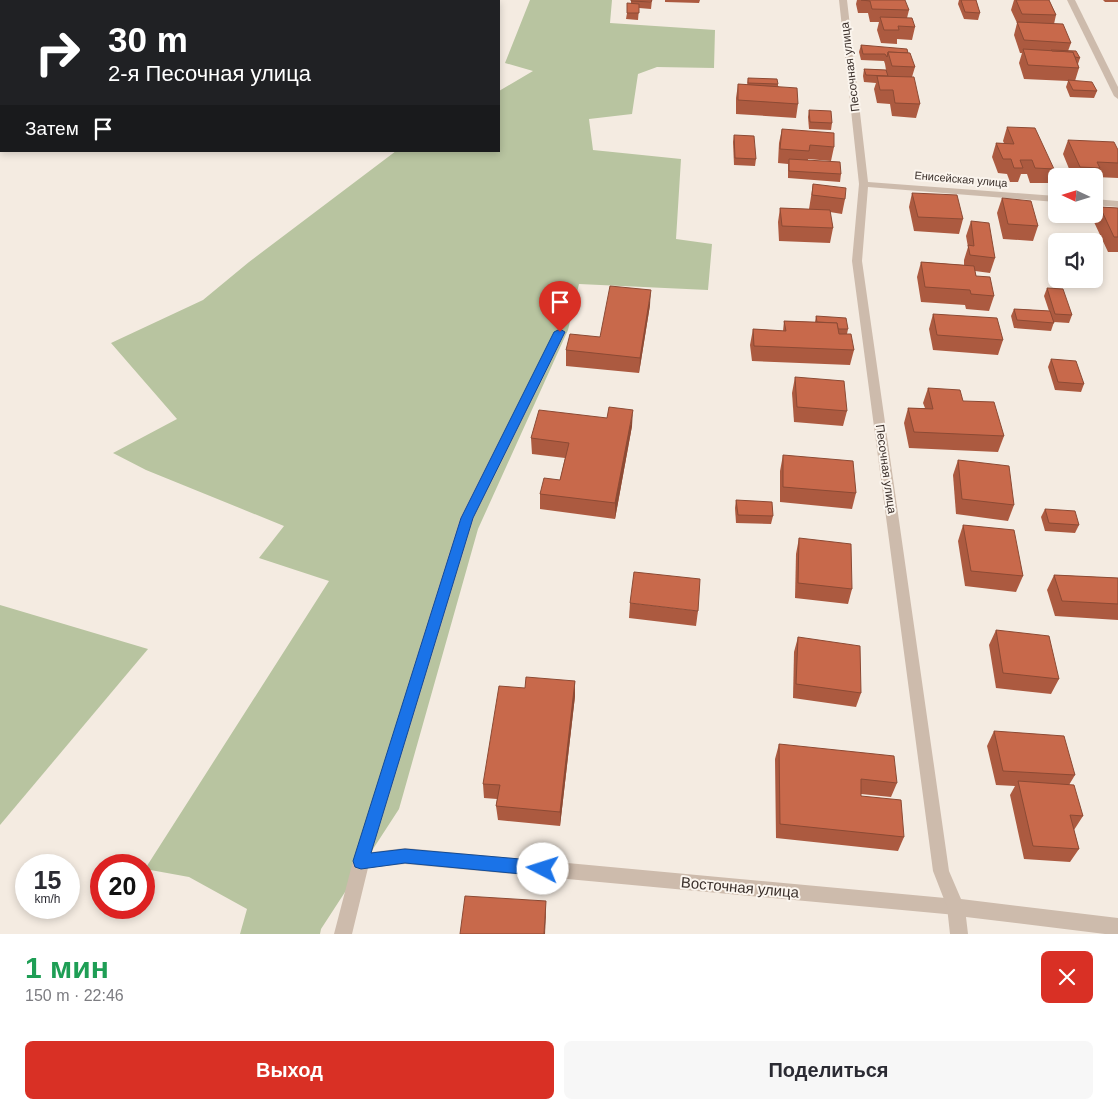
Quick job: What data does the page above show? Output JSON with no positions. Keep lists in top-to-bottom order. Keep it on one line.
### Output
{"streets":{"street":["Песочная улица","Енисейская улица","Восточная улица"]},"crossings":[["Песочная улица","Енисейская улица"],["Песочная улица","Восточная улица"]],"north":"left","page":{"turn":["30 m","2-я Песочная улица"],"then":"Затем","speed":"15 km/h","limit":"20","heading":["1 мин","150 m · 22:46"],"buttons":["Выход","Поделиться"]}}
